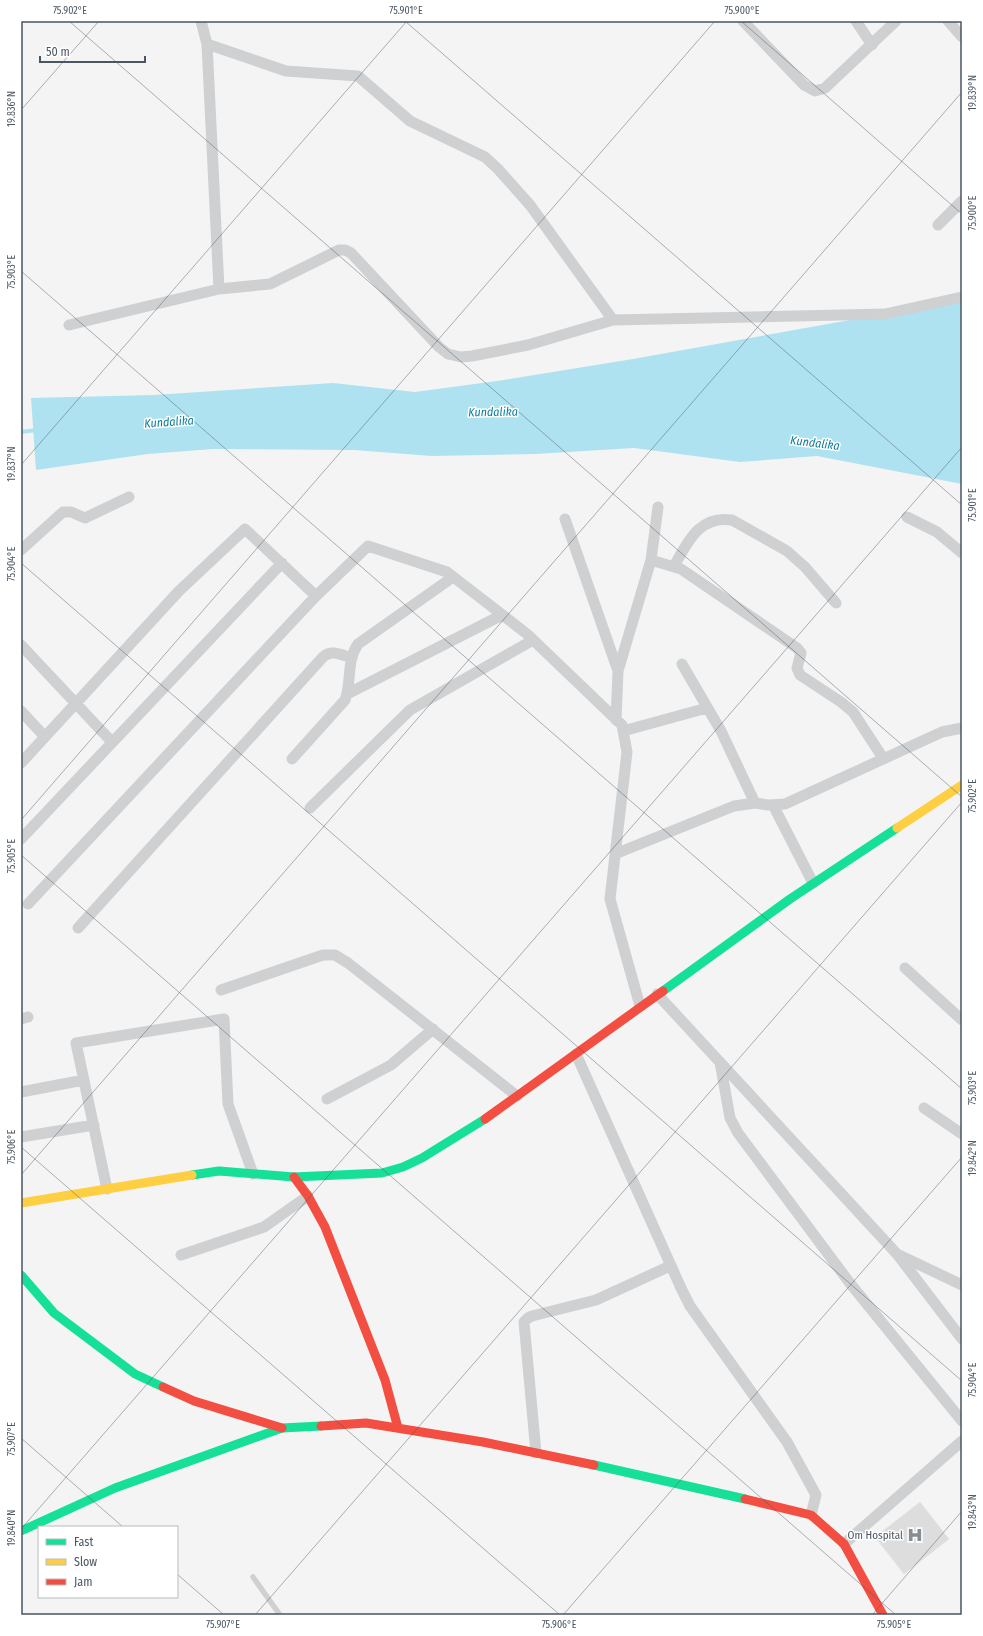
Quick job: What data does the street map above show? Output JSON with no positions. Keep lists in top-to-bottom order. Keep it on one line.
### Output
{"water":["Kundalika"],"places":{"hospital":["Om Hospital"]},"legend":["Fast","Slow","Jam"],"scale_bar":"50 m","coordinates":["75.902°E","75.901°E","75.900°E","19.839°N","19.836°N","75.903°E","19.837°N","75.904°E","75.905°E","75.906°E","19.842°N","75.907°E","19.843°N","19.840°N"]}
